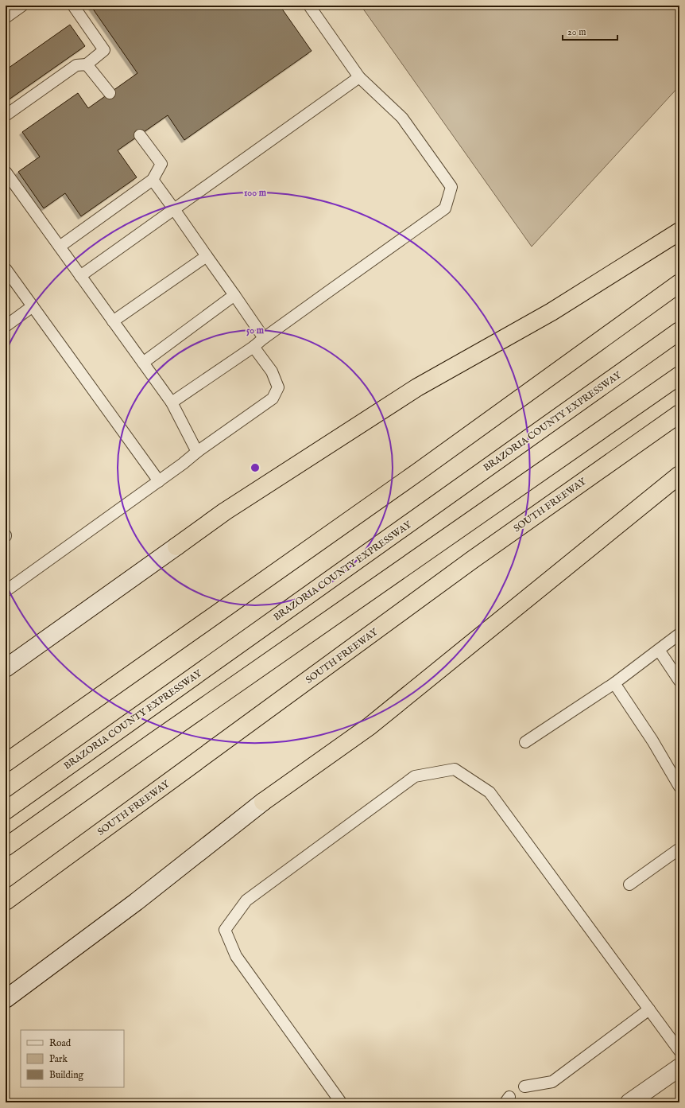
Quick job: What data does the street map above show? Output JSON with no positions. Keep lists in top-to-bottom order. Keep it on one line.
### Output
{"streets":{"highway":["BRAZORIA COUNTY EXPRESSWAY","SOUTH FREEWAY"]},"legend":["Road","Park","Building"],"scale_bar":"20 m","rings":["100 m","50 m"]}
